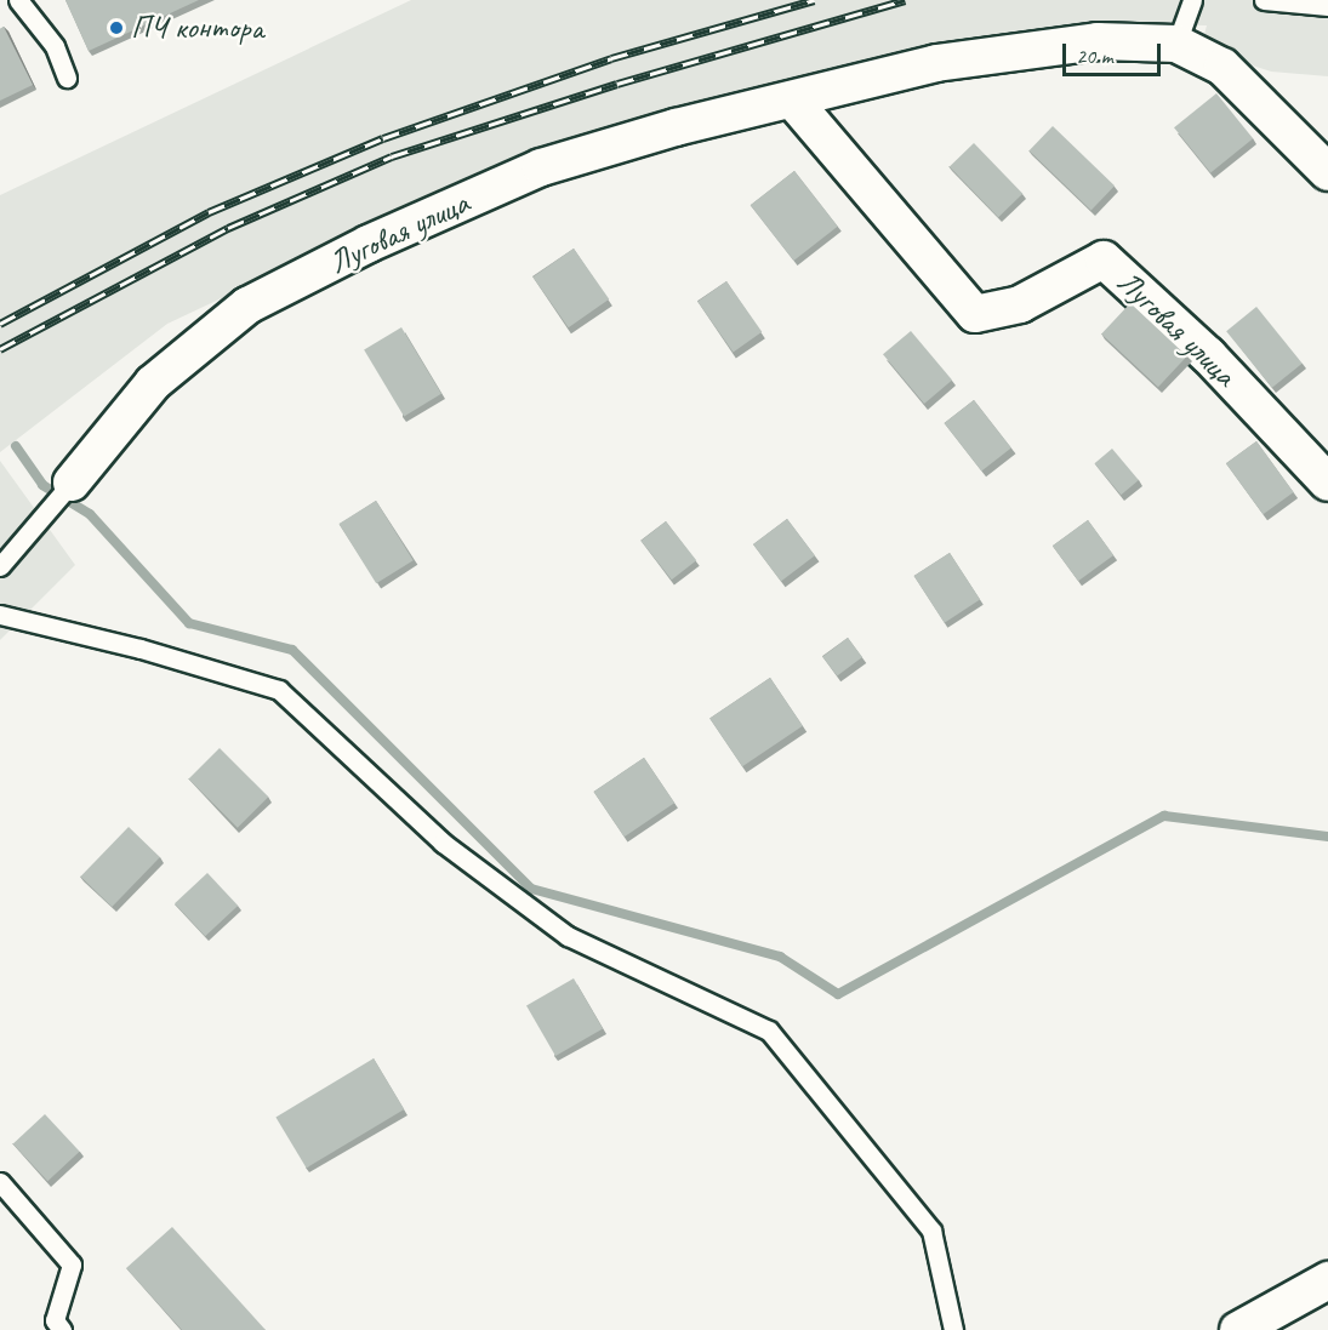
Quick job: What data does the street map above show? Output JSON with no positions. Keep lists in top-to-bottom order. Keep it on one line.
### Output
{"streets":{"street":["Луговая улица"]},"places":["ПЧ контора"],"scale_bar":"20 m"}
